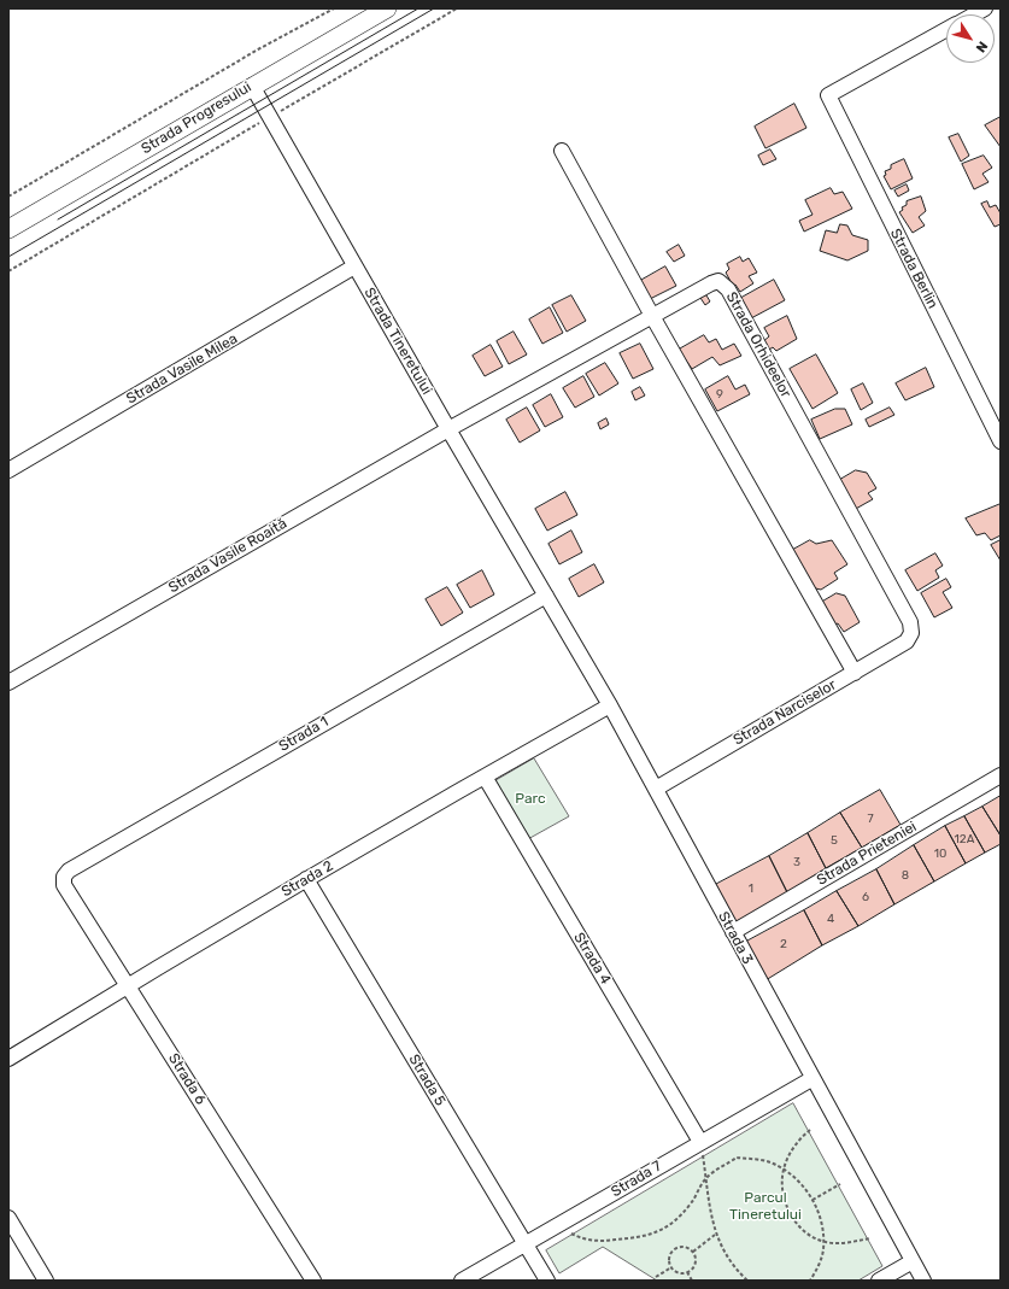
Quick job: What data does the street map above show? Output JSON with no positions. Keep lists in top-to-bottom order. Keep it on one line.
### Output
{"streets":{"main road":["Strada Progresului"],"street":["Strada Berlin","Strada Tineretului","Strada Orhideelor","Strada Vasile Milea","Strada Vasile Roaită","Strada Narciselor","Strada 1","Strada Prieteniei","Strada 2","Strada 3","Strada 4","Strada 6","Strada 5","Strada 7"]},"crossings":[["Strada Progresului","Strada Tineretului"],["Strada Tineretului","Strada Orhideelor"],["Strada Tineretului","Strada Vasile Milea"],["Strada Tineretului","Strada Vasile Roaită"],["Strada Tineretului","Strada 1"],["Strada Tineretului","Strada 3"],["Strada Orhideelor","Strada Vasile Roaită"],["Strada Orhideelor","Strada Narciselor"],["Strada Narciselor","Strada 3"],["Strada 1","Strada 3"],["Strada 1","Strada 6"],["Strada Prieteniei","Strada 3"],["Strada 2","Strada 3"],["Strada 2","Strada 4"],["Strada 2","Strada 6"],["Strada 2","Strada 5"],["Strada 3","Strada 7"],["Strada 4","Strada 7"],["Strada 5","Strada 7"]],"parks":["Parc","Parcul Tineretului"],"house_numbers":["9","7","12A","5","10","3","8","1","6","4","2"],"north":"bottom right"}
